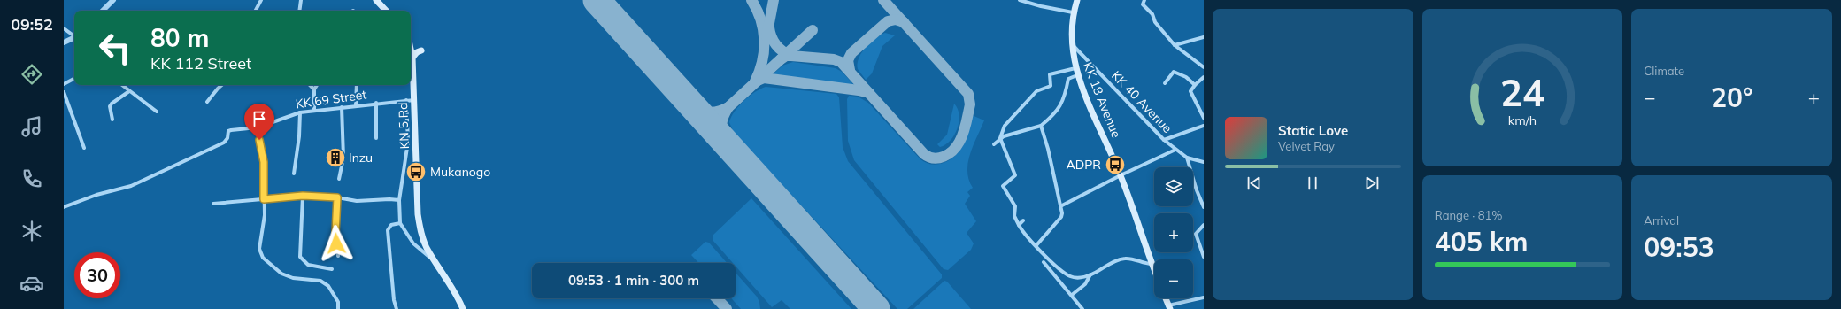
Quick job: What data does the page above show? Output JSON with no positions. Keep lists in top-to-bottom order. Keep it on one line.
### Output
{"streets":{"main road":["KK 18 Avenue","KN 5 Rd"],"street":["KK 69 Street","KK 40 Avenue"]},"crossings":[["KK 69 Street","KN 5 Rd"],["KK 18 Avenue","KK 40 Avenue"]],"places":{"building":["Inzu"],"bus stop":["ADPR","Mukanogo"]},"page":{"tabs":"09:52","tile":["Climate",["Range · 81%","405 km"],["Arrival","09:53"]],"turn":["80 m","KK 112 Street"],"heat":["−","20°","+"],"song":["Static Love","Velvet Ray"],"map_buttons":["+","−"],"limit":"30","trip":"09:53 · 1 min · 300 m","gauge":["24","km/h"]}}
